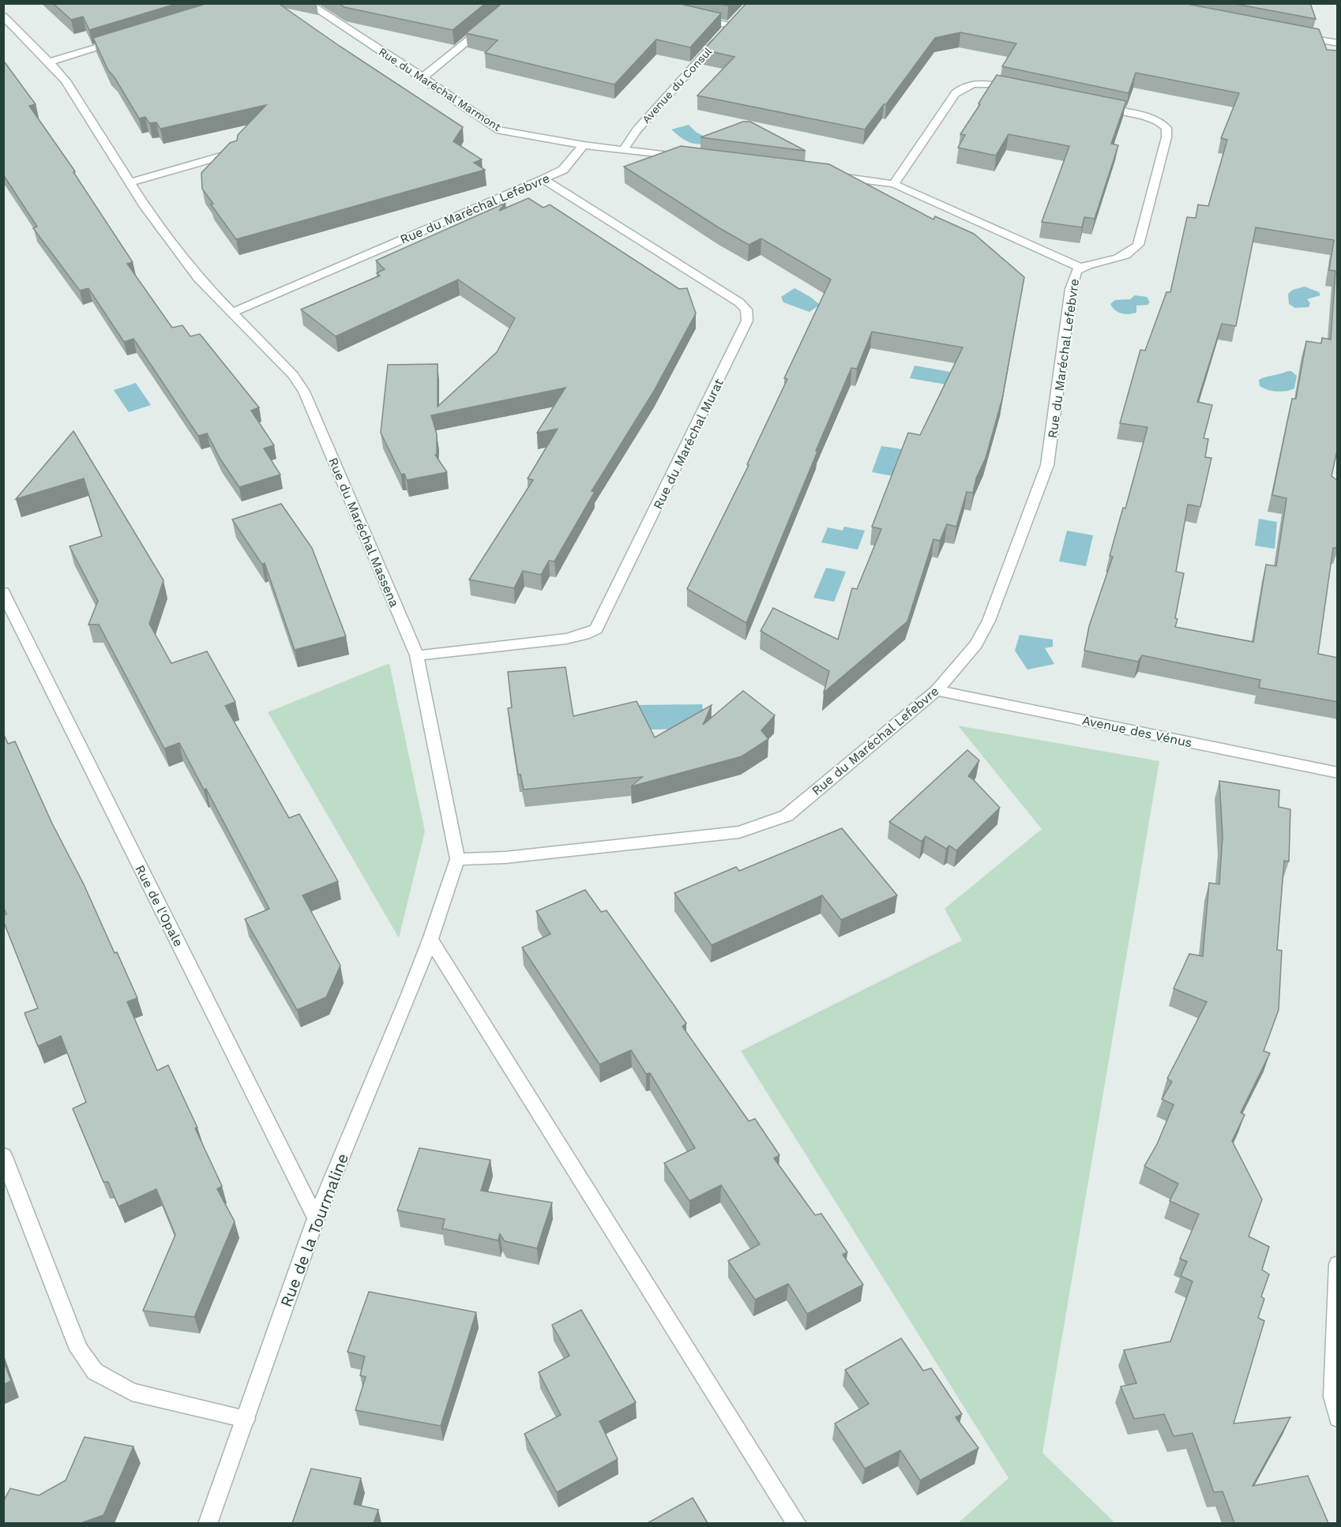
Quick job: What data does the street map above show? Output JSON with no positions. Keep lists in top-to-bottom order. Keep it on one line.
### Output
{"streets":{"street":["Avenue du Consul","Rue du Maréchal Marmont","Rue du Maréchal Lefebvre","Rue du Maréchal Murat","Rue du Maréchal Massena","Avenue des Vénus","Rue de l'Opale","Rue de la Tourmaline"]},"crossings":[["Rue du Maréchal Marmont","Rue du Maréchal Lefebvre"],["Rue du Maréchal Lefebvre","Rue du Maréchal Murat"],["Rue du Maréchal Lefebvre","Rue du Maréchal Massena"],["Rue du Maréchal Lefebvre","Avenue des Vénus"],["Rue du Maréchal Murat","Rue du Maréchal Massena"],["Rue du Maréchal Massena","Rue de la Tourmaline"],["Rue de l'Opale","Rue de la Tourmaline"]]}
